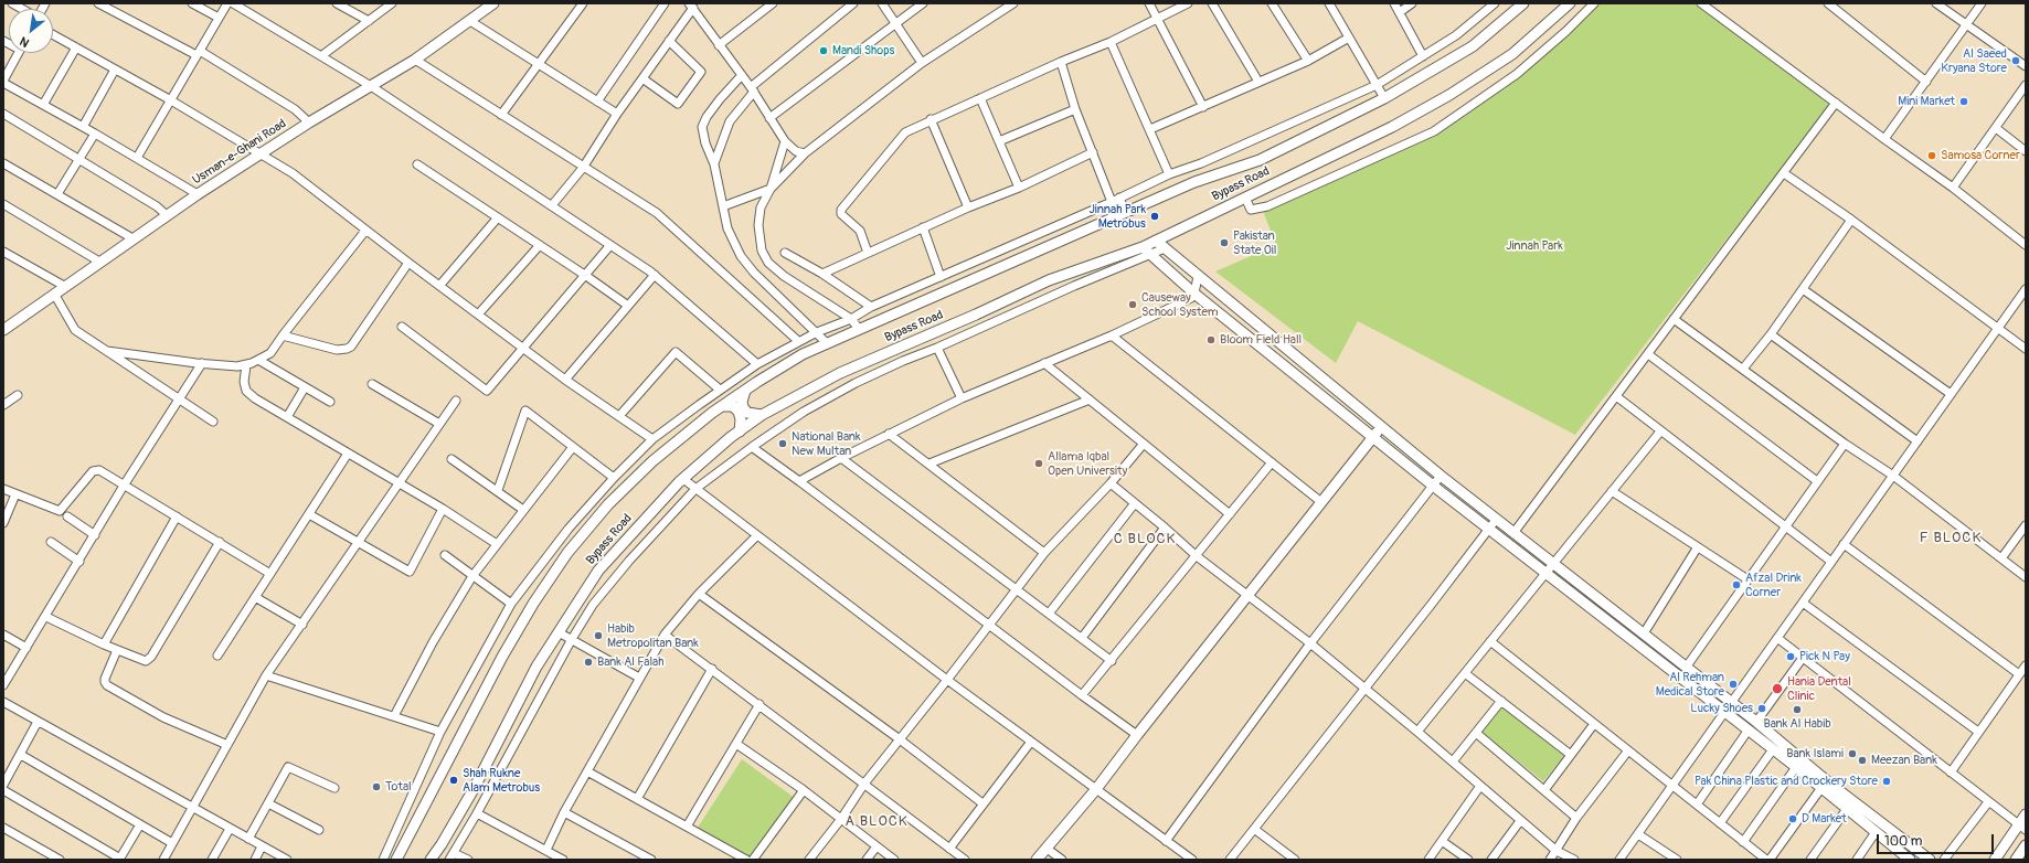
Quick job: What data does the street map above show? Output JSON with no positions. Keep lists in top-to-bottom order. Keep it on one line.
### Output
{"streets":{"main road":["Usman-e-Ghani Road","Bypass Road"]},"districts":["F BLOCK","C BLOCK","A BLOCK"],"parks":["Jinnah Park"],"places":["Mandi Shops","Al Saeed Kryana Store","Mini Market","Samosa Corner","Jinnah Park Metrobus","Pakistan State Oil","Causeway School System","Bloom Field Hall","National Bank New Multan","Allama Iqbal Open University","Afzal Drink Corner","Habib Metropolitan Bank","Pick N Pay","Bank Al Falah","Al Rehman Medical Store","Hania Dental Clinic","Lucky Shoes","Bank Al Habib","Bank Islami","Meezan Bank","Shah Rukne Alam Metrobus","Pak China Plastic and Crockery Store","Total","D Market"],"scale_bar":"100 m","north":"bottom left"}
